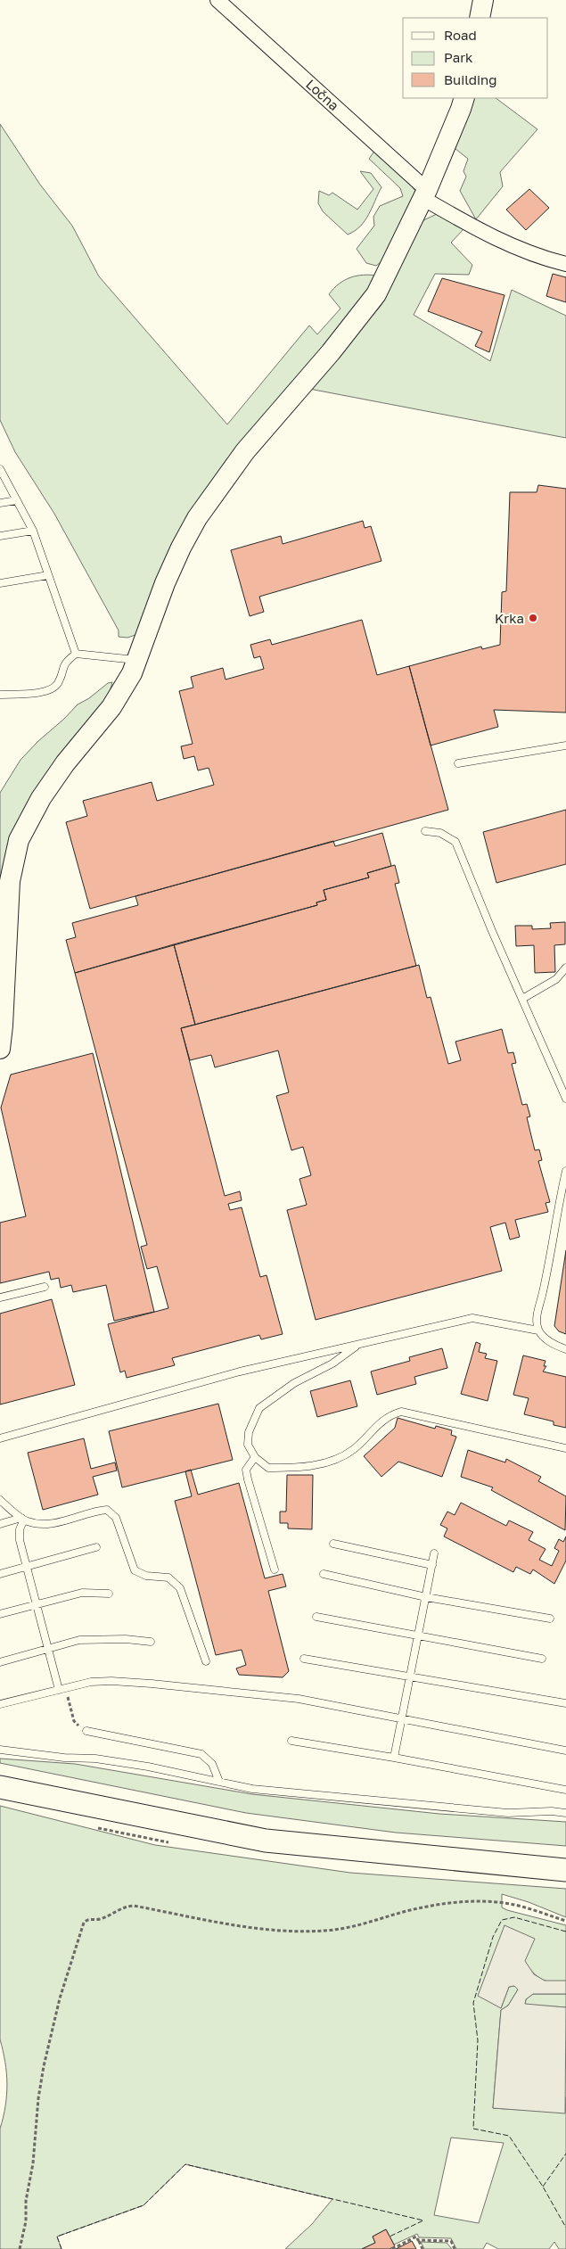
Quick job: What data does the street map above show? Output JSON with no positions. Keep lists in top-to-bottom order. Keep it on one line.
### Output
{"streets":{"street":["Ločna"]},"places":["Krka"],"legend":["Road","Park","Building"]}
